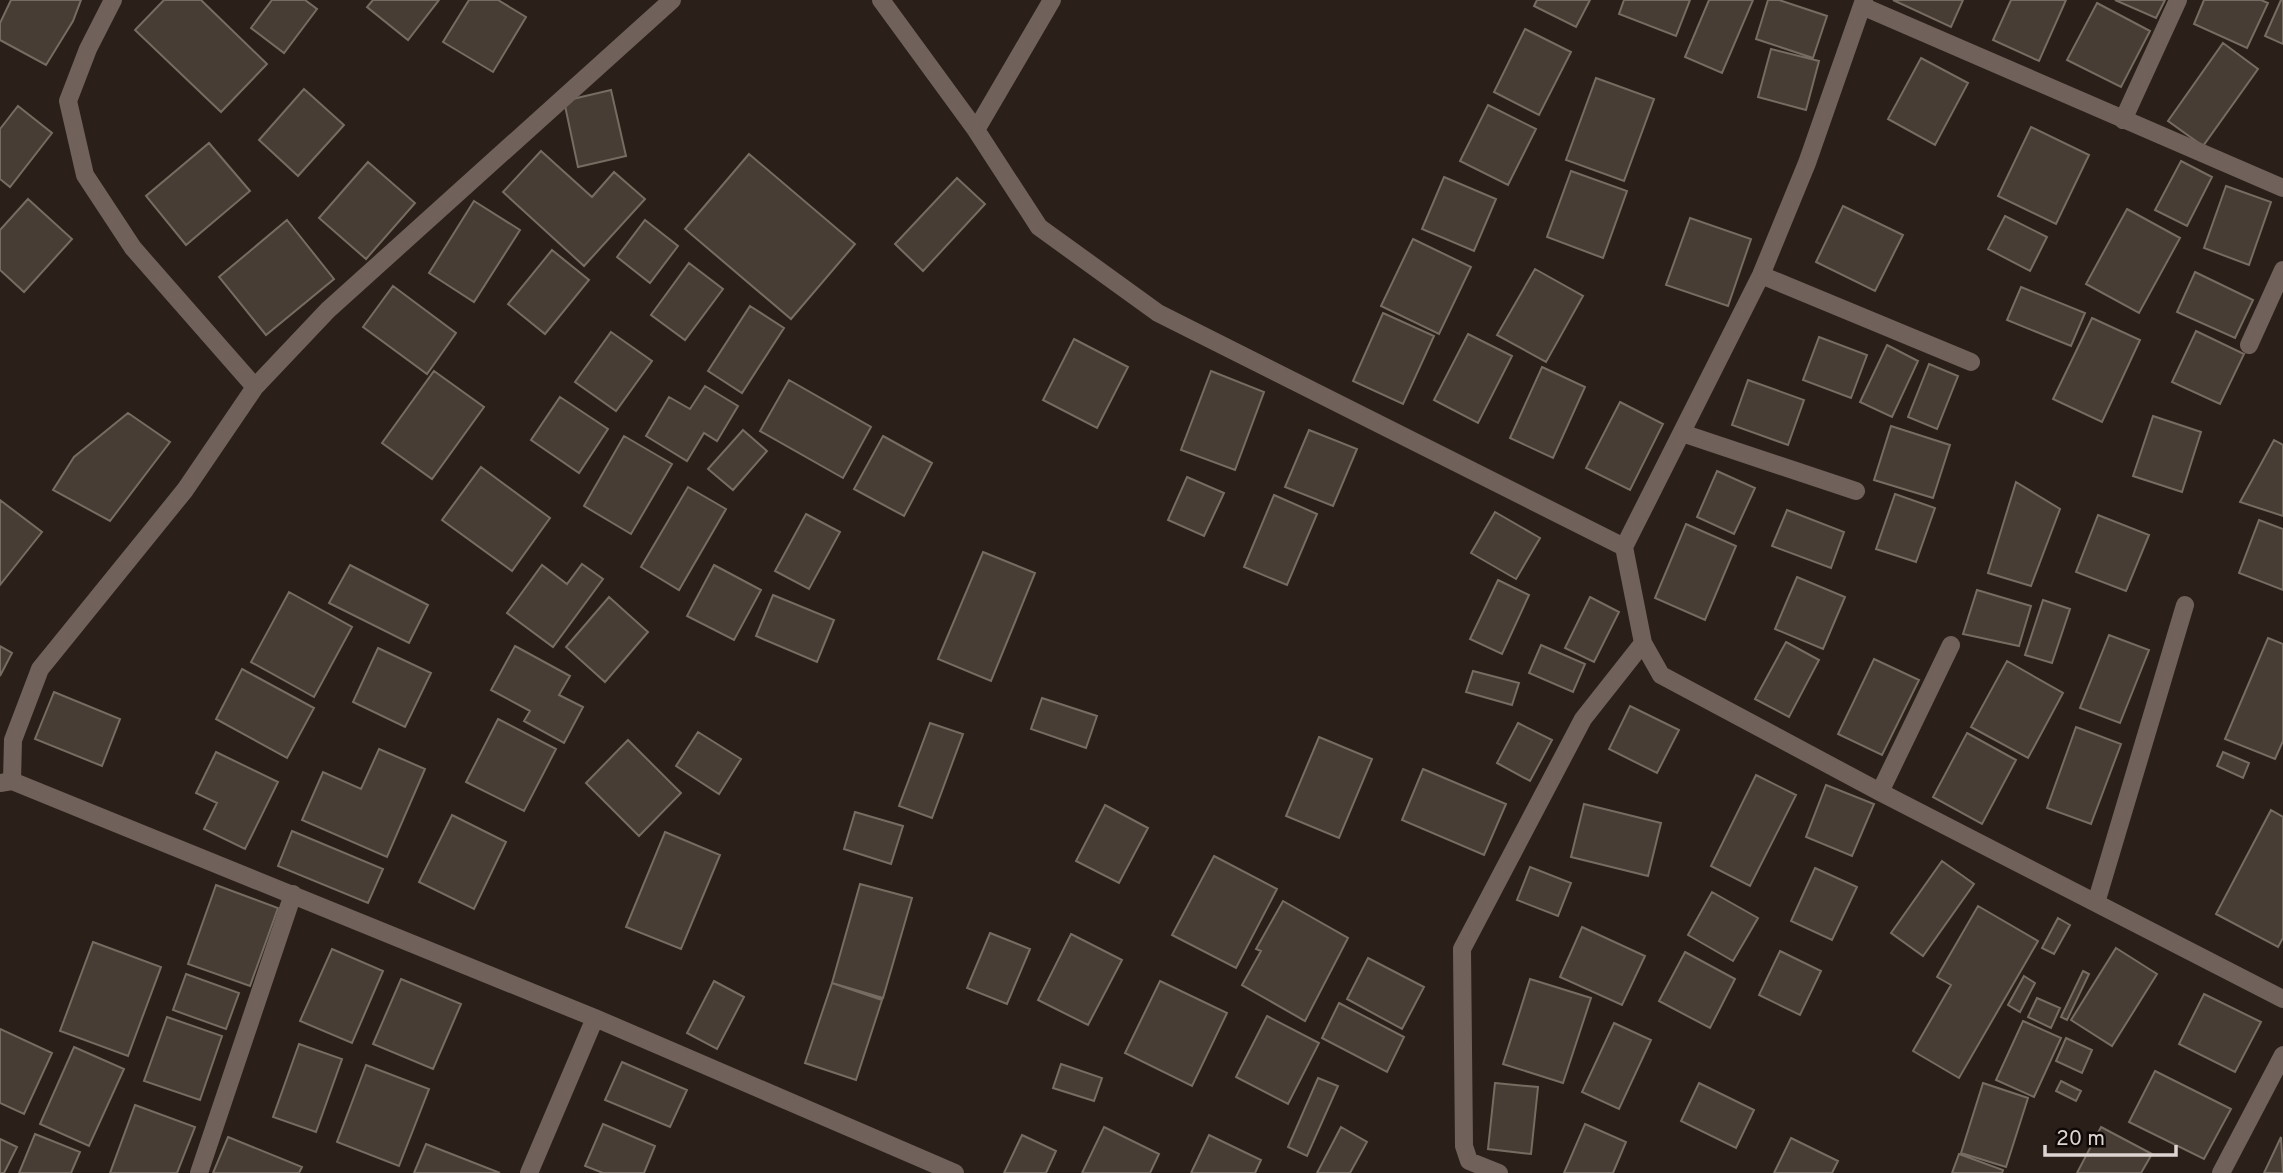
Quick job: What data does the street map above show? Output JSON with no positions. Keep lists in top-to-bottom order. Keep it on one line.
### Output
{"scale_bar":"20 m"}
